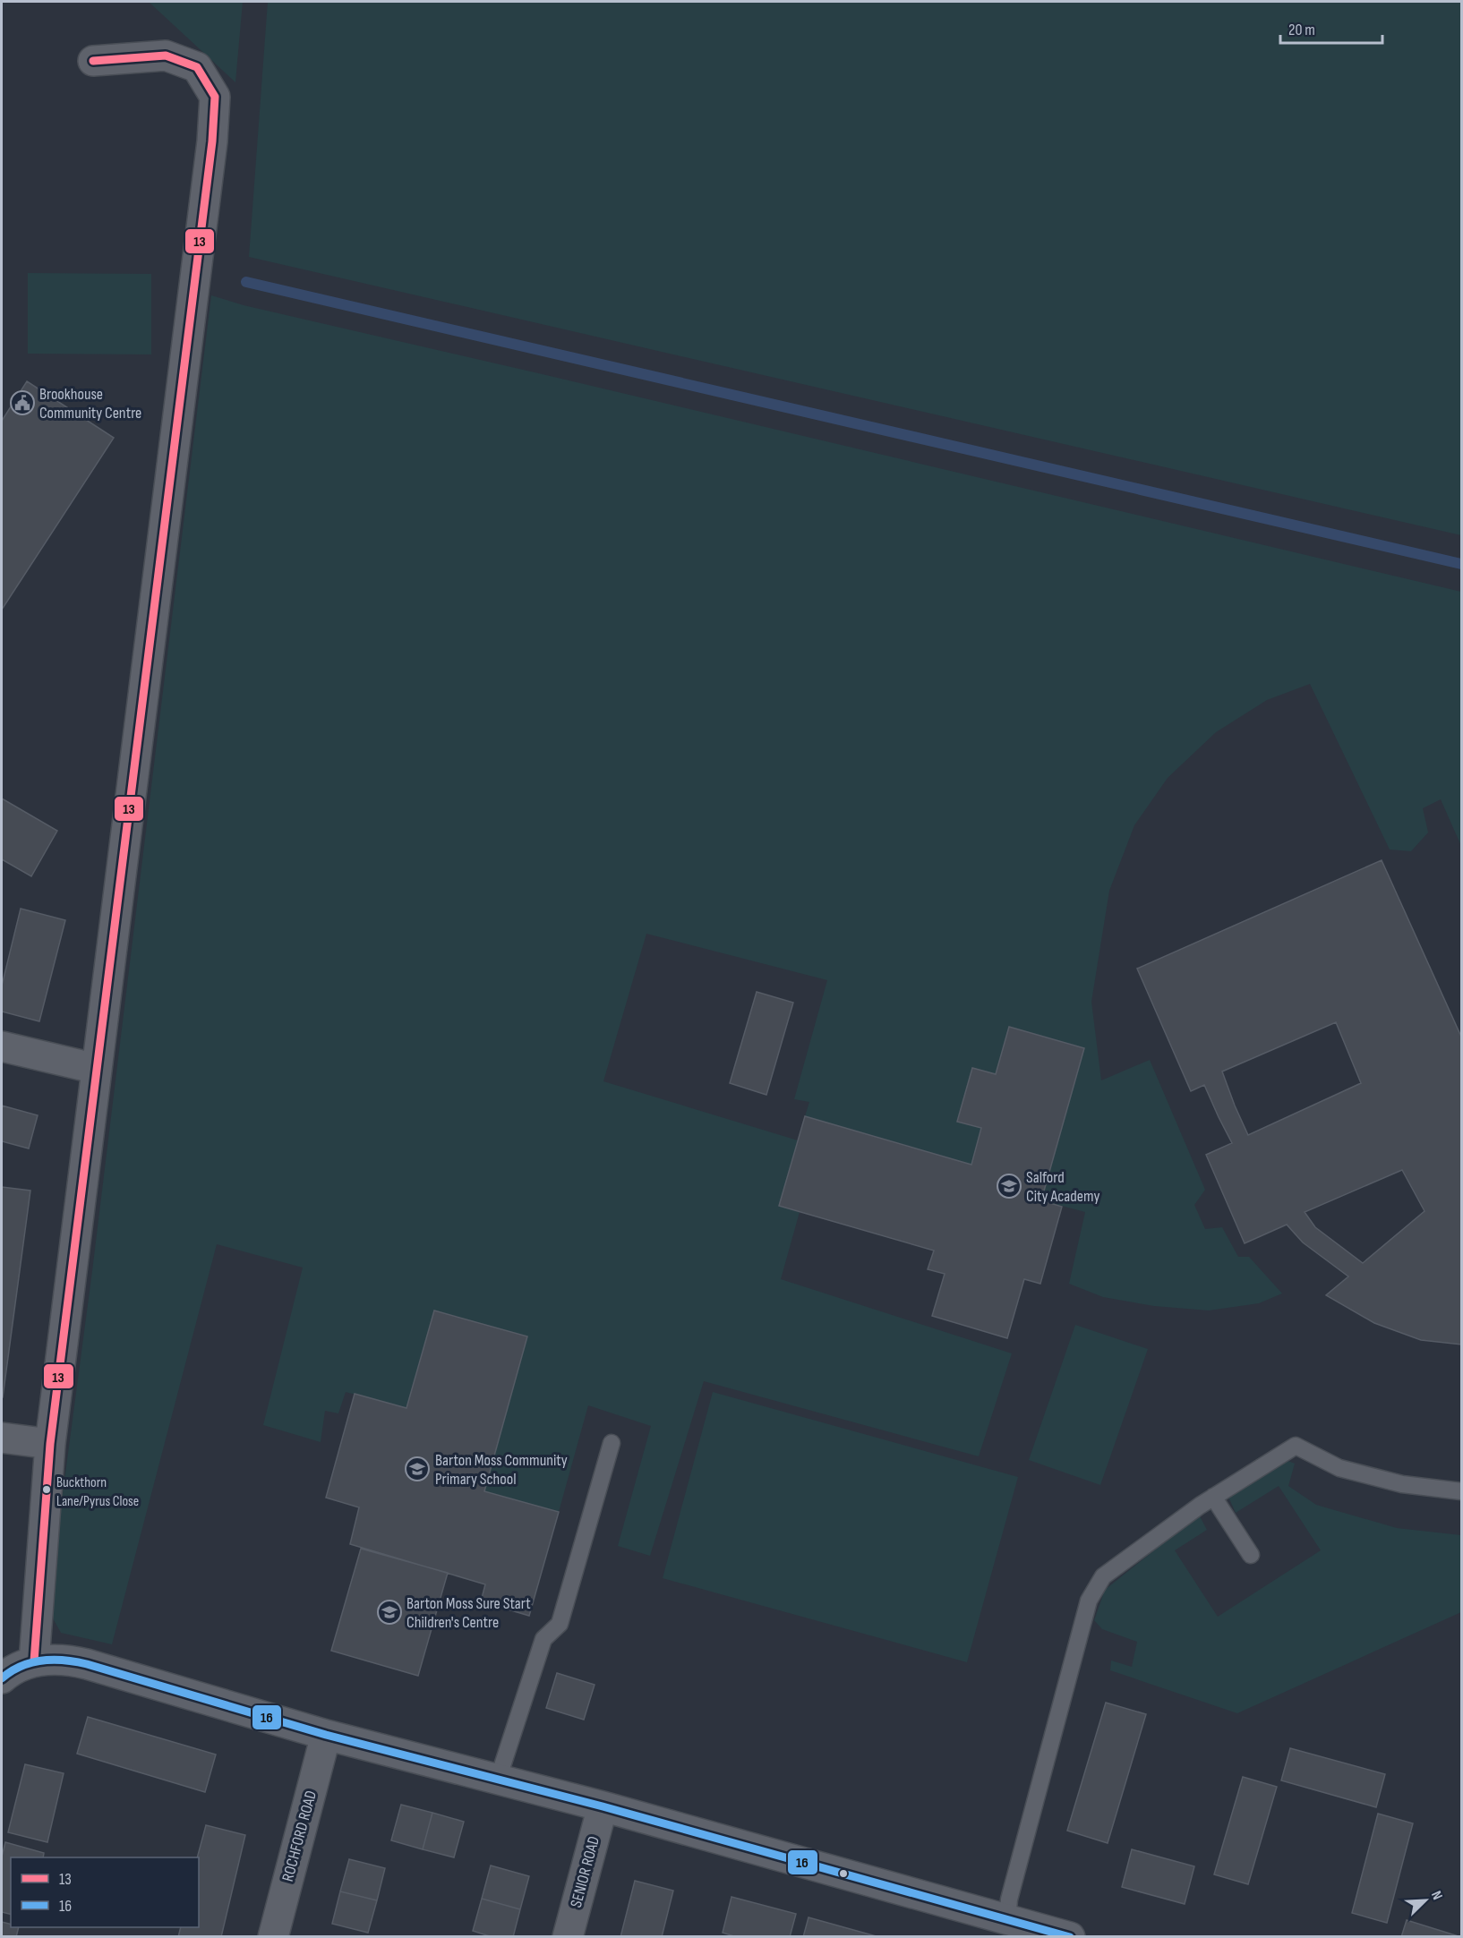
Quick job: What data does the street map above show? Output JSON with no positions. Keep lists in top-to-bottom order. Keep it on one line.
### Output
{"streets":{"street":["ROCHFORD ROAD","SENIOR ROAD"]},"places":{"public building":["Brookhouse Community Centre"],"school or university":["Salford City Academy","Barton Moss Community Primary School","Barton Moss Sure Start Children's Centre"],"other":["Buckthorn Lane/Pyrus Close"]},"lines":["transit line 13","transit line 16"],"legend":["13","16"],"scale_bar":"20 m","north":"top right"}
